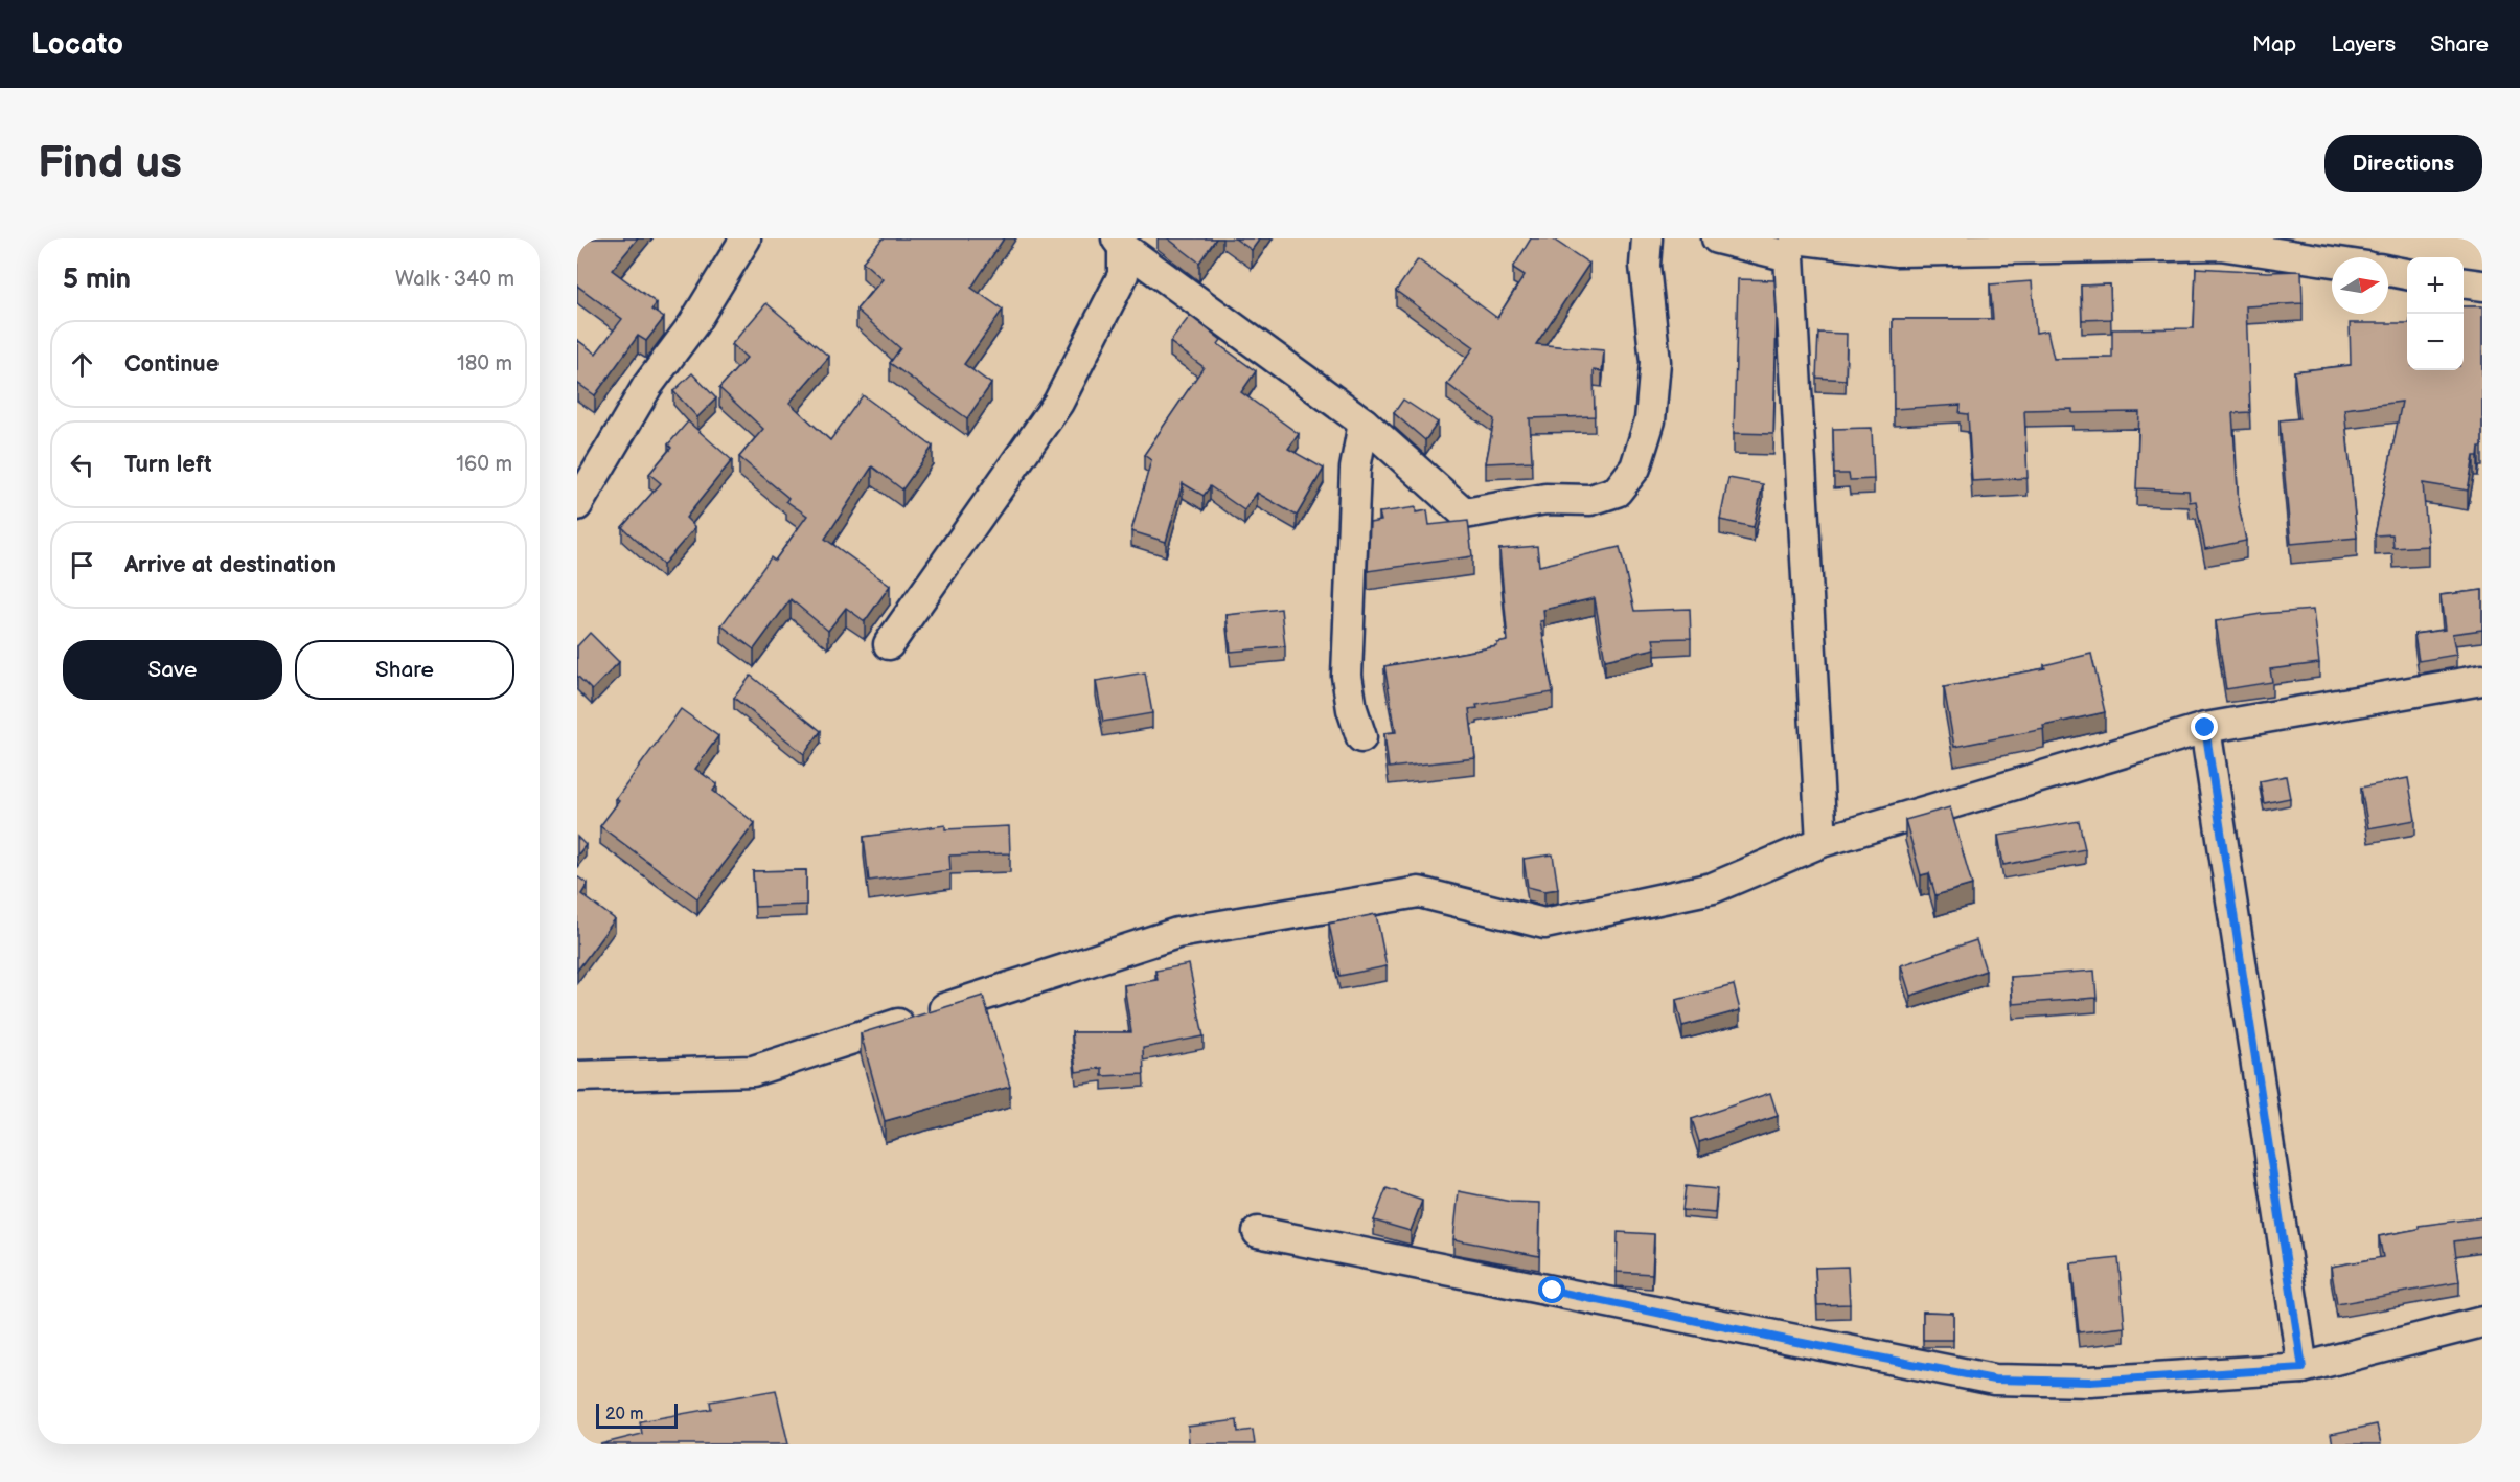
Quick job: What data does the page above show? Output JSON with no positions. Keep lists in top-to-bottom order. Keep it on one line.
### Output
{"scale_bar":"20 m","north":"right","page":{"header":"Locato","nav":["Map","Layers","Share"],"buttons":["Directions",["Save","Share"]],"title":"Find us","heading":["5 min","Walk · 340 m"],"map_buttons":["+","−"],"list":[["Continue","180 m"],["Turn left","160 m"],"Arrive at destination"],"scale":"20 m"}}
